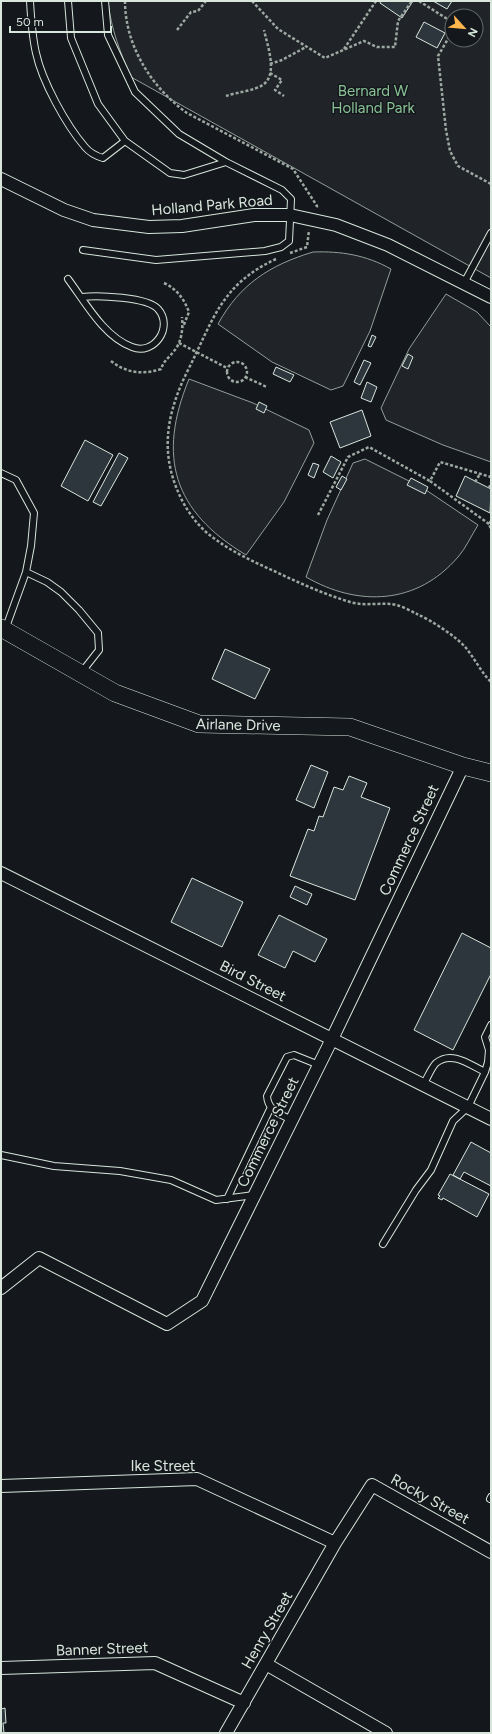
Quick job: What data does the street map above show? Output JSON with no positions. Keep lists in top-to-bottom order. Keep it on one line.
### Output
{"streets":{"street":["Holland Park Road","Airlane Drive","Commerce Street","Bird Street","Ike Street","Rocky Street","Henry Street","Banner Street"]},"crossings":[["Airlane Drive","Commerce Street"],["Commerce Street","Bird Street"],["Ike Street","Rocky Street"],["Ike Street","Henry Street"],["Rocky Street","Henry Street"],["Henry Street","Banner Street"]],"parks":["Bernard W Holland Park"],"scale_bar":"50 m","north":"bottom right"}
